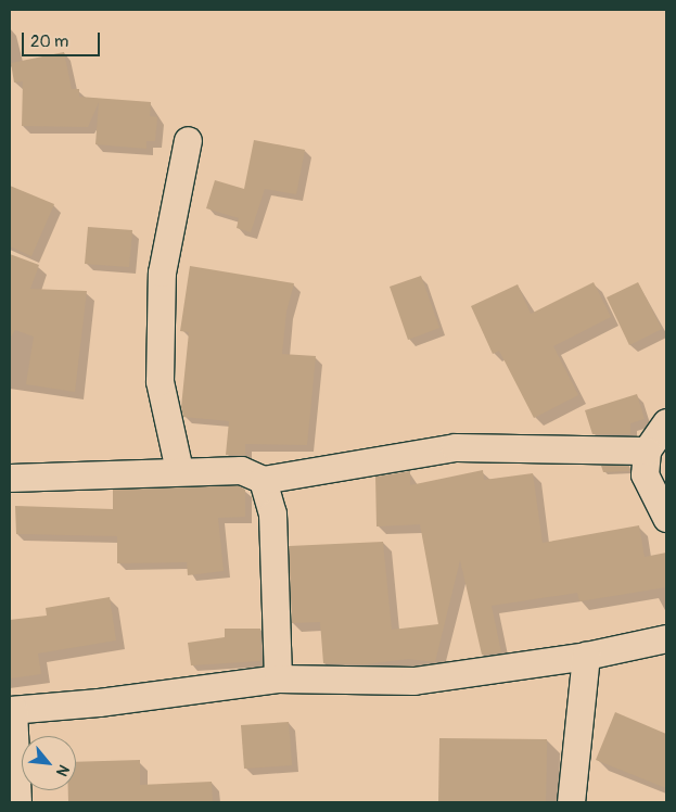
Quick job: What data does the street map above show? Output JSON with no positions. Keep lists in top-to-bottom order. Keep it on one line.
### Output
{"scale_bar":"20 m","north":"bottom right"}
